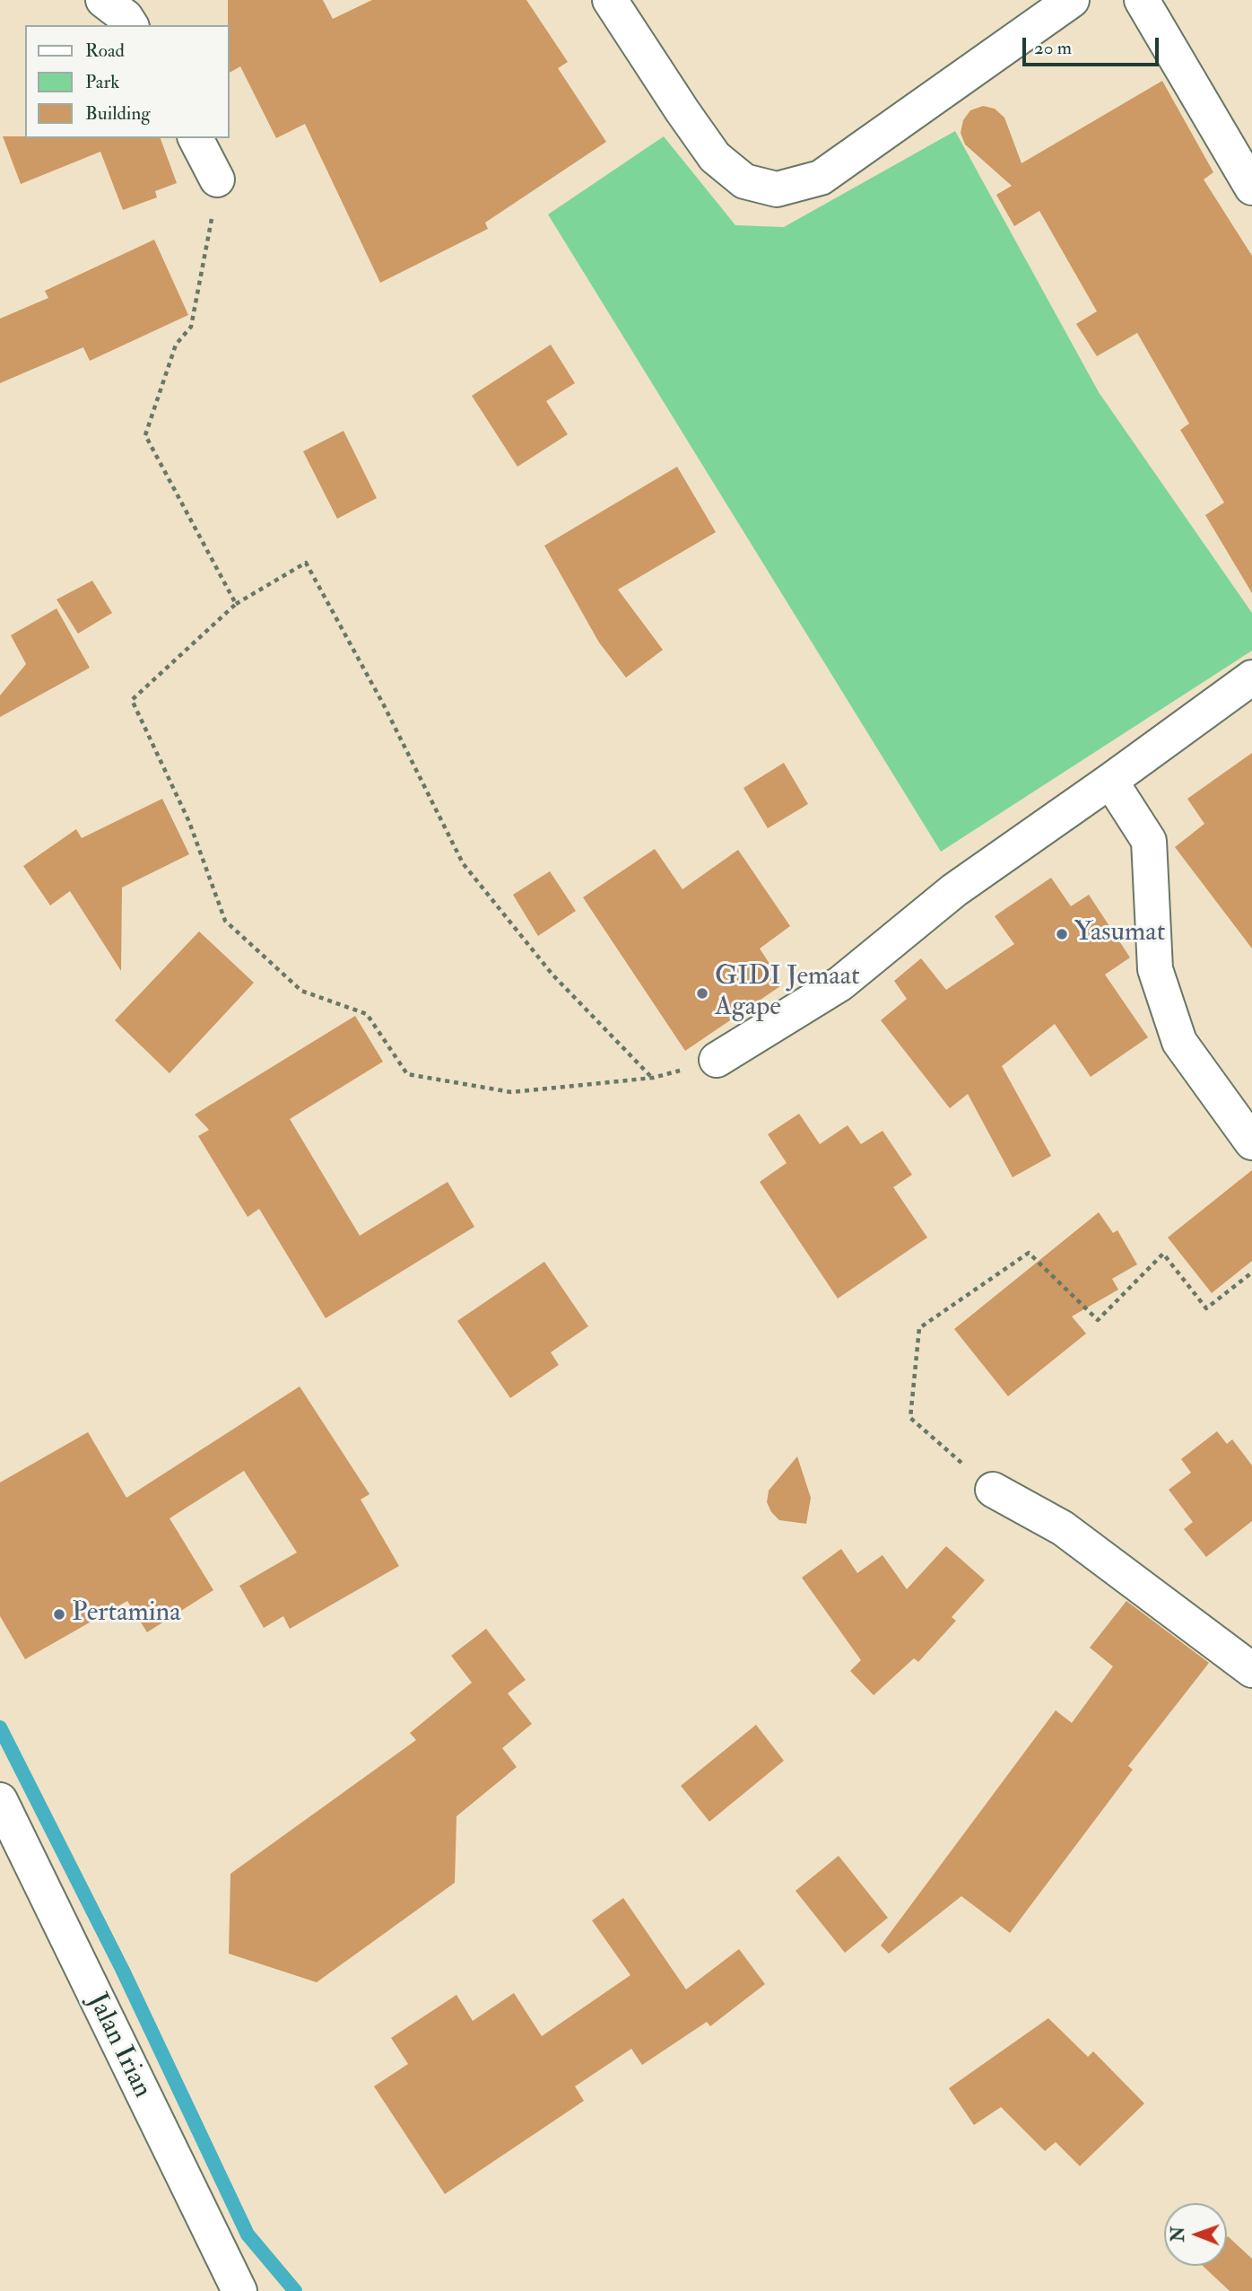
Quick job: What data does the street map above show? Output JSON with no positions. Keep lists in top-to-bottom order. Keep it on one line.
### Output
{"streets":{"street":["Jalan Irian"]},"places":["Yasumat","GIDI Jemaat Agape","Pertamina"],"legend":["Road","Park","Building"],"scale_bar":"20 m","north":"left"}
